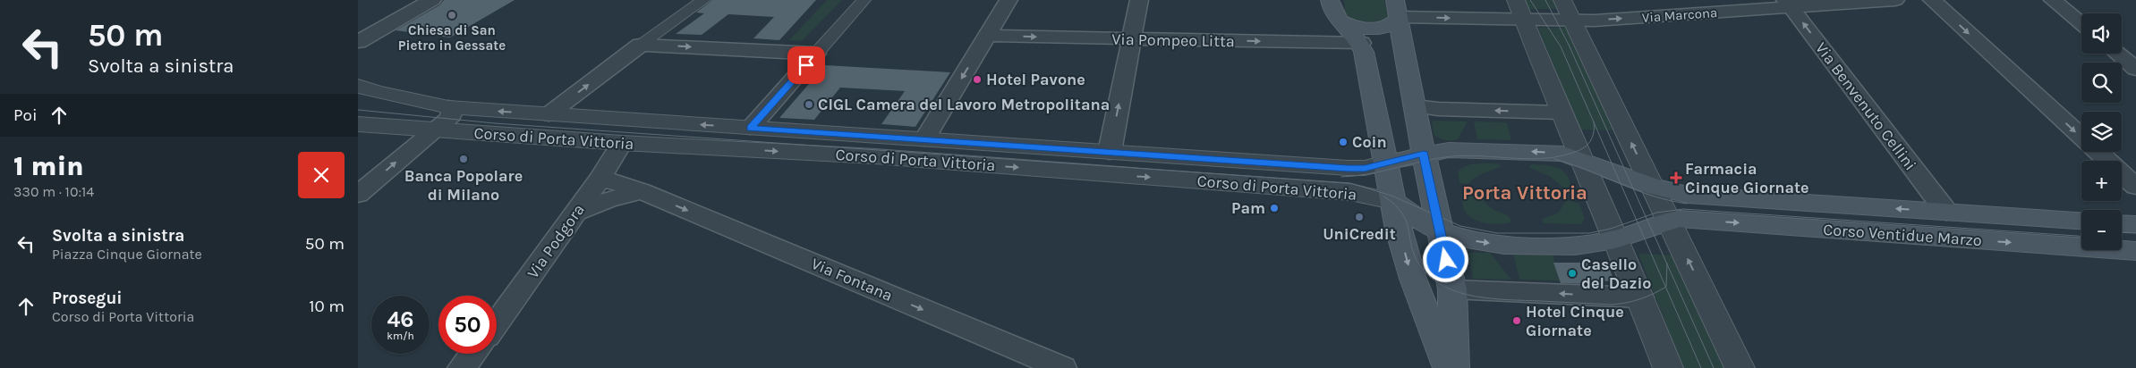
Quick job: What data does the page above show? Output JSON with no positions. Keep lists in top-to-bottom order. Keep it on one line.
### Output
{"streets":{"main road":["Corso Ventidue Marzo"],"street":["Via Marcona","Via Pompeo Litta","Via Benvenuto Cellini","Corso di Porta Vittoria","Via Podgora","Via Fontana"]},"crossings":[["Via Marcona","Via Benvenuto Cellini"],["Via Benvenuto Cellini","Corso Ventidue Marzo"],["Corso di Porta Vittoria","Corso Ventidue Marzo"],["Corso di Porta Vittoria","Via Podgora"],["Via Podgora","Via Fontana"]],"one_way":["Via Marcona","Via Pompeo Litta","Via Fontana"],"districts":["Porta Vittoria"],"places":{"other":["Chiesa di San Pietro in Gessate","Hotel Pavone","CIGL Camera del Lavoro Metropolitana","Coin","Banca Popolare di Milano","Pam","UniCredit","Casello del Dazio","Hotel Cinque Giornate"],"health":["Farmacia Cinque Giornate"]},"page":{"turn":["50 m","Svolta a sinistra"],"map_buttons":["+","−"],"then":"Poi","heading":["1 min","330 m · 10:14"],"list":[{"name":"Svolta a sinistra","note":"Piazza Cinque Giornate","value":"50 m"},{"name":"Prosegui","note":"Corso di Porta Vittoria","value":"10 m"}],"speed":"46 km/h","limit":"50"}}
